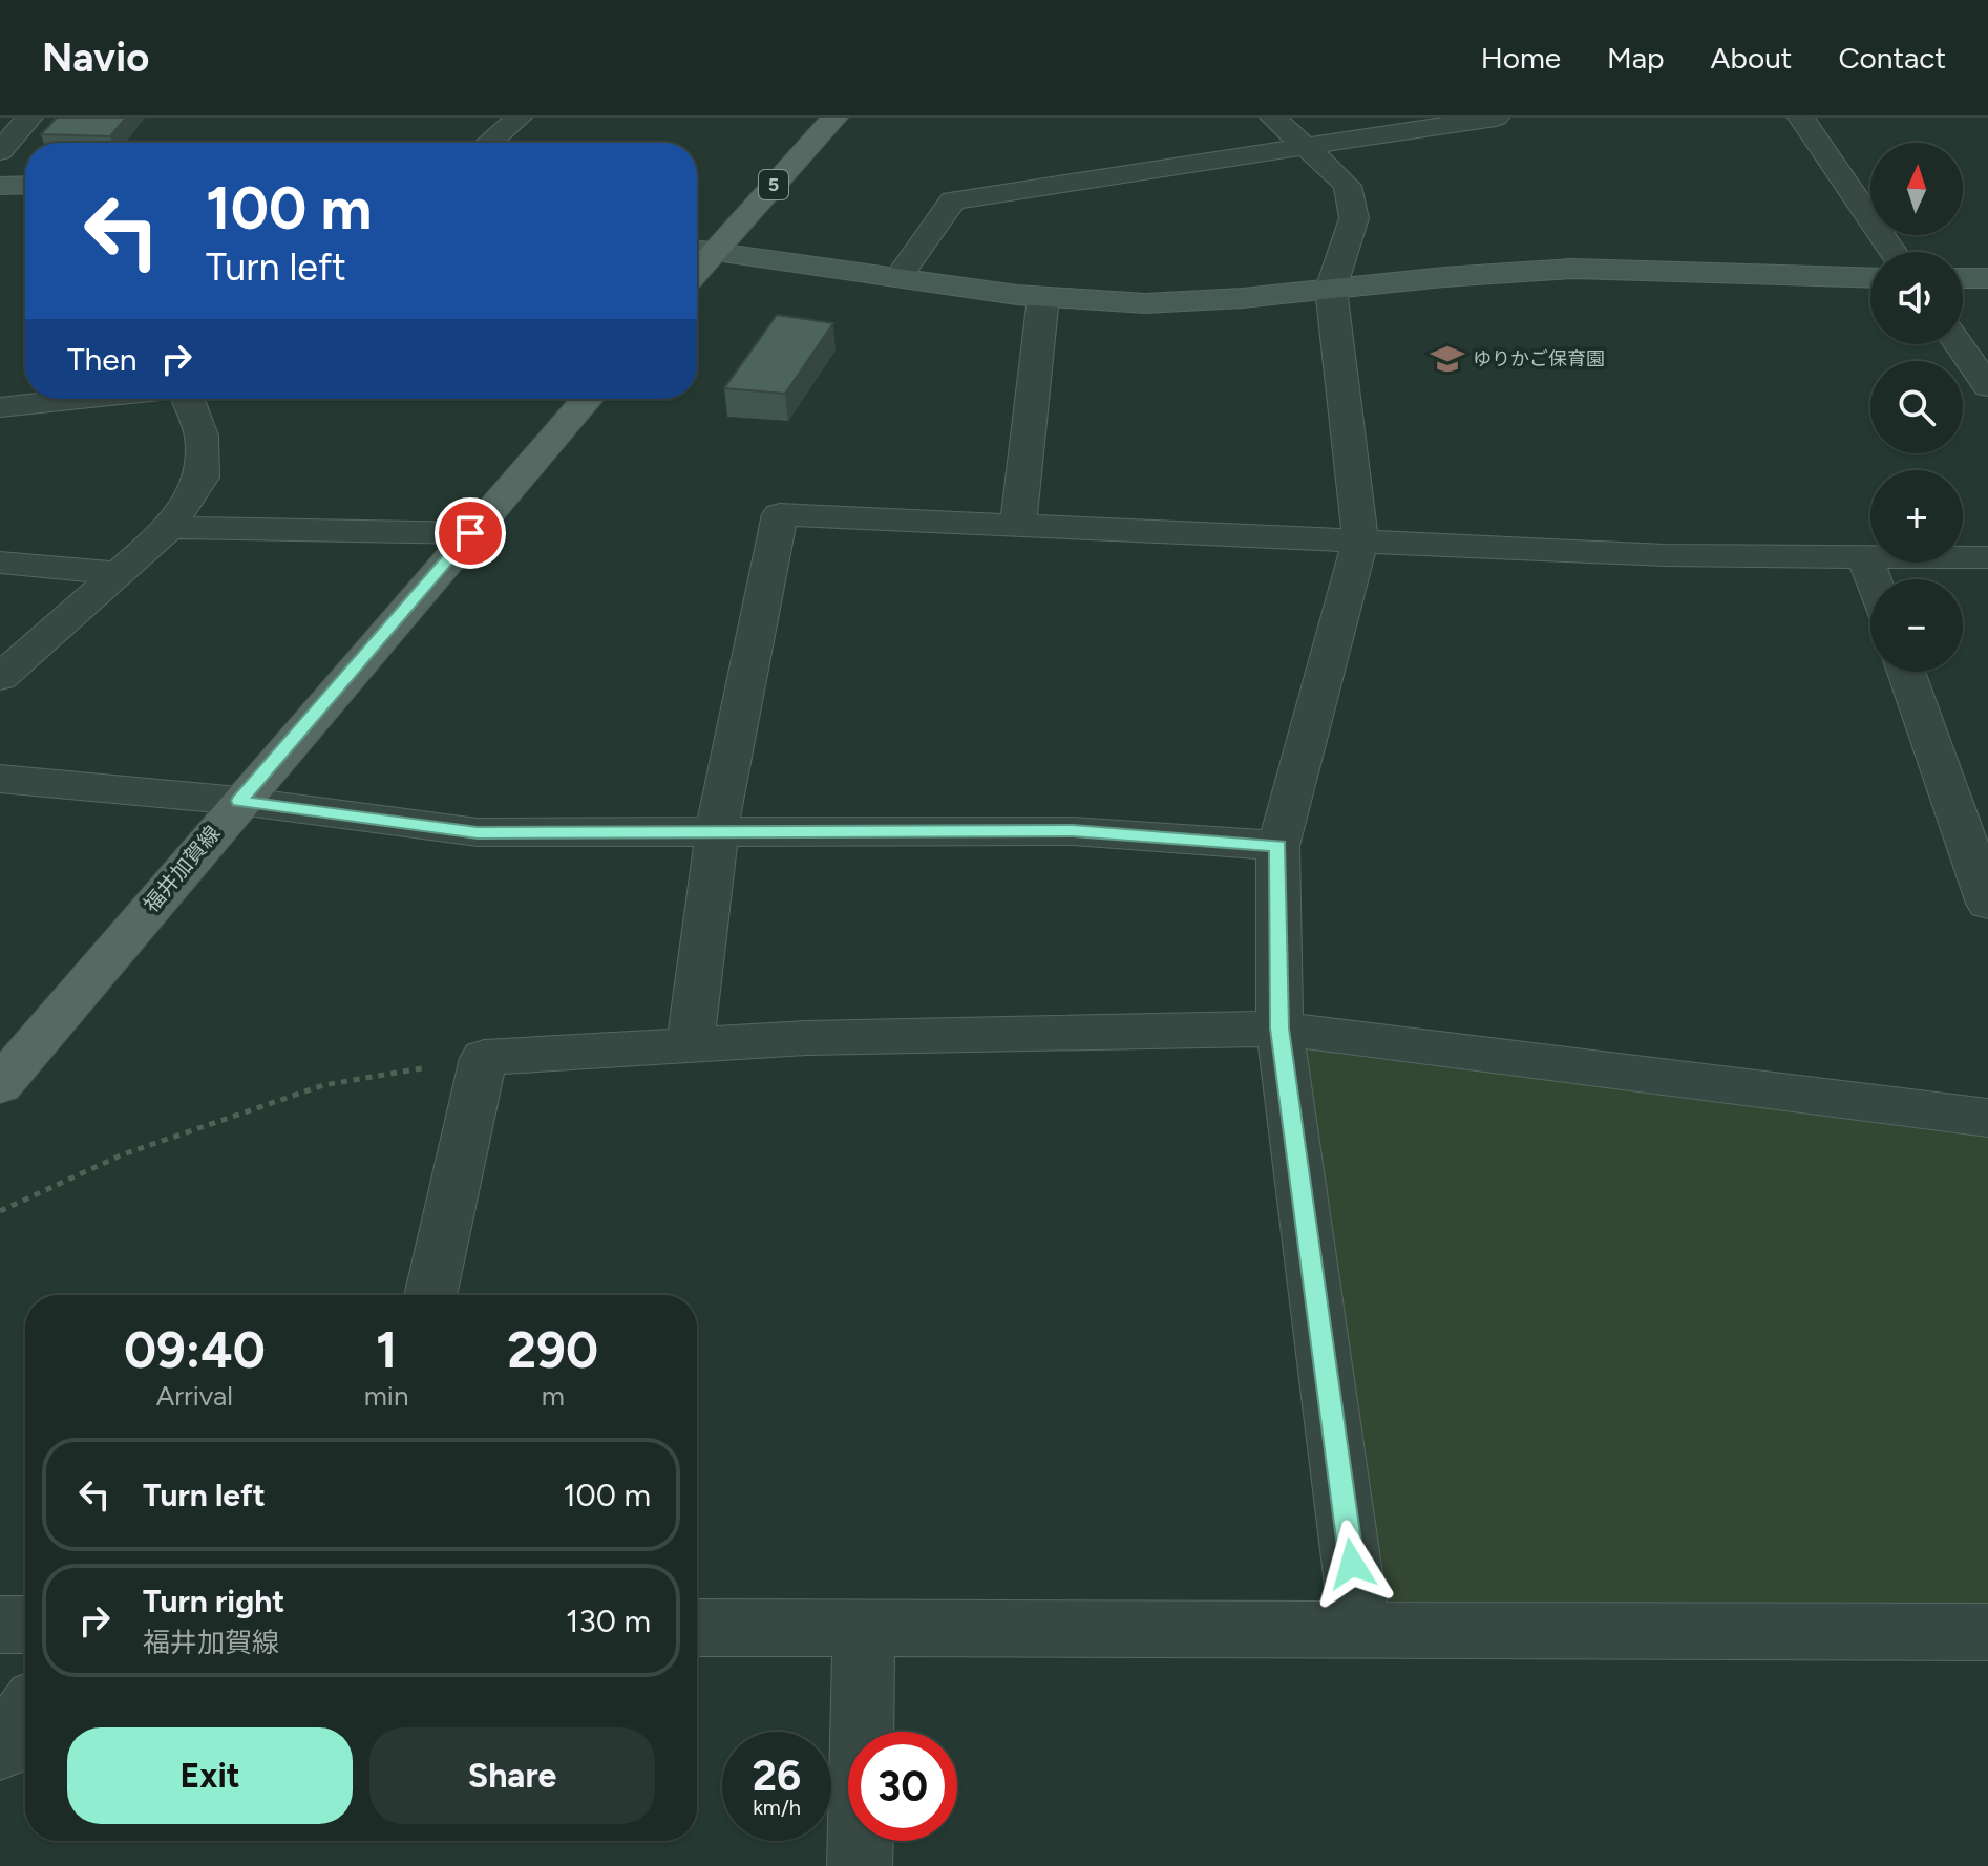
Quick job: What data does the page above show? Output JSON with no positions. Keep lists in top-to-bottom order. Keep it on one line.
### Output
{"streets":{"main road":["5","福井加賀線"]},"places":{"school or university":["ゆりかご保育園"]},"north":"top","page":{"header":"Navio","nav":["Home","Map","About","Contact"],"map_buttons":["+","−"],"turn":["100 m","Turn left"],"then":"Then","eta":["09:40","Arrival","1","min","290","m"],"list":[{"name":"Turn left","value":"100 m"},{"name":"Turn right","note":"福井加賀線","value":"130 m"}],"buttons":["Exit","Share"],"speed":"26 km/h","limit":"30"}}
